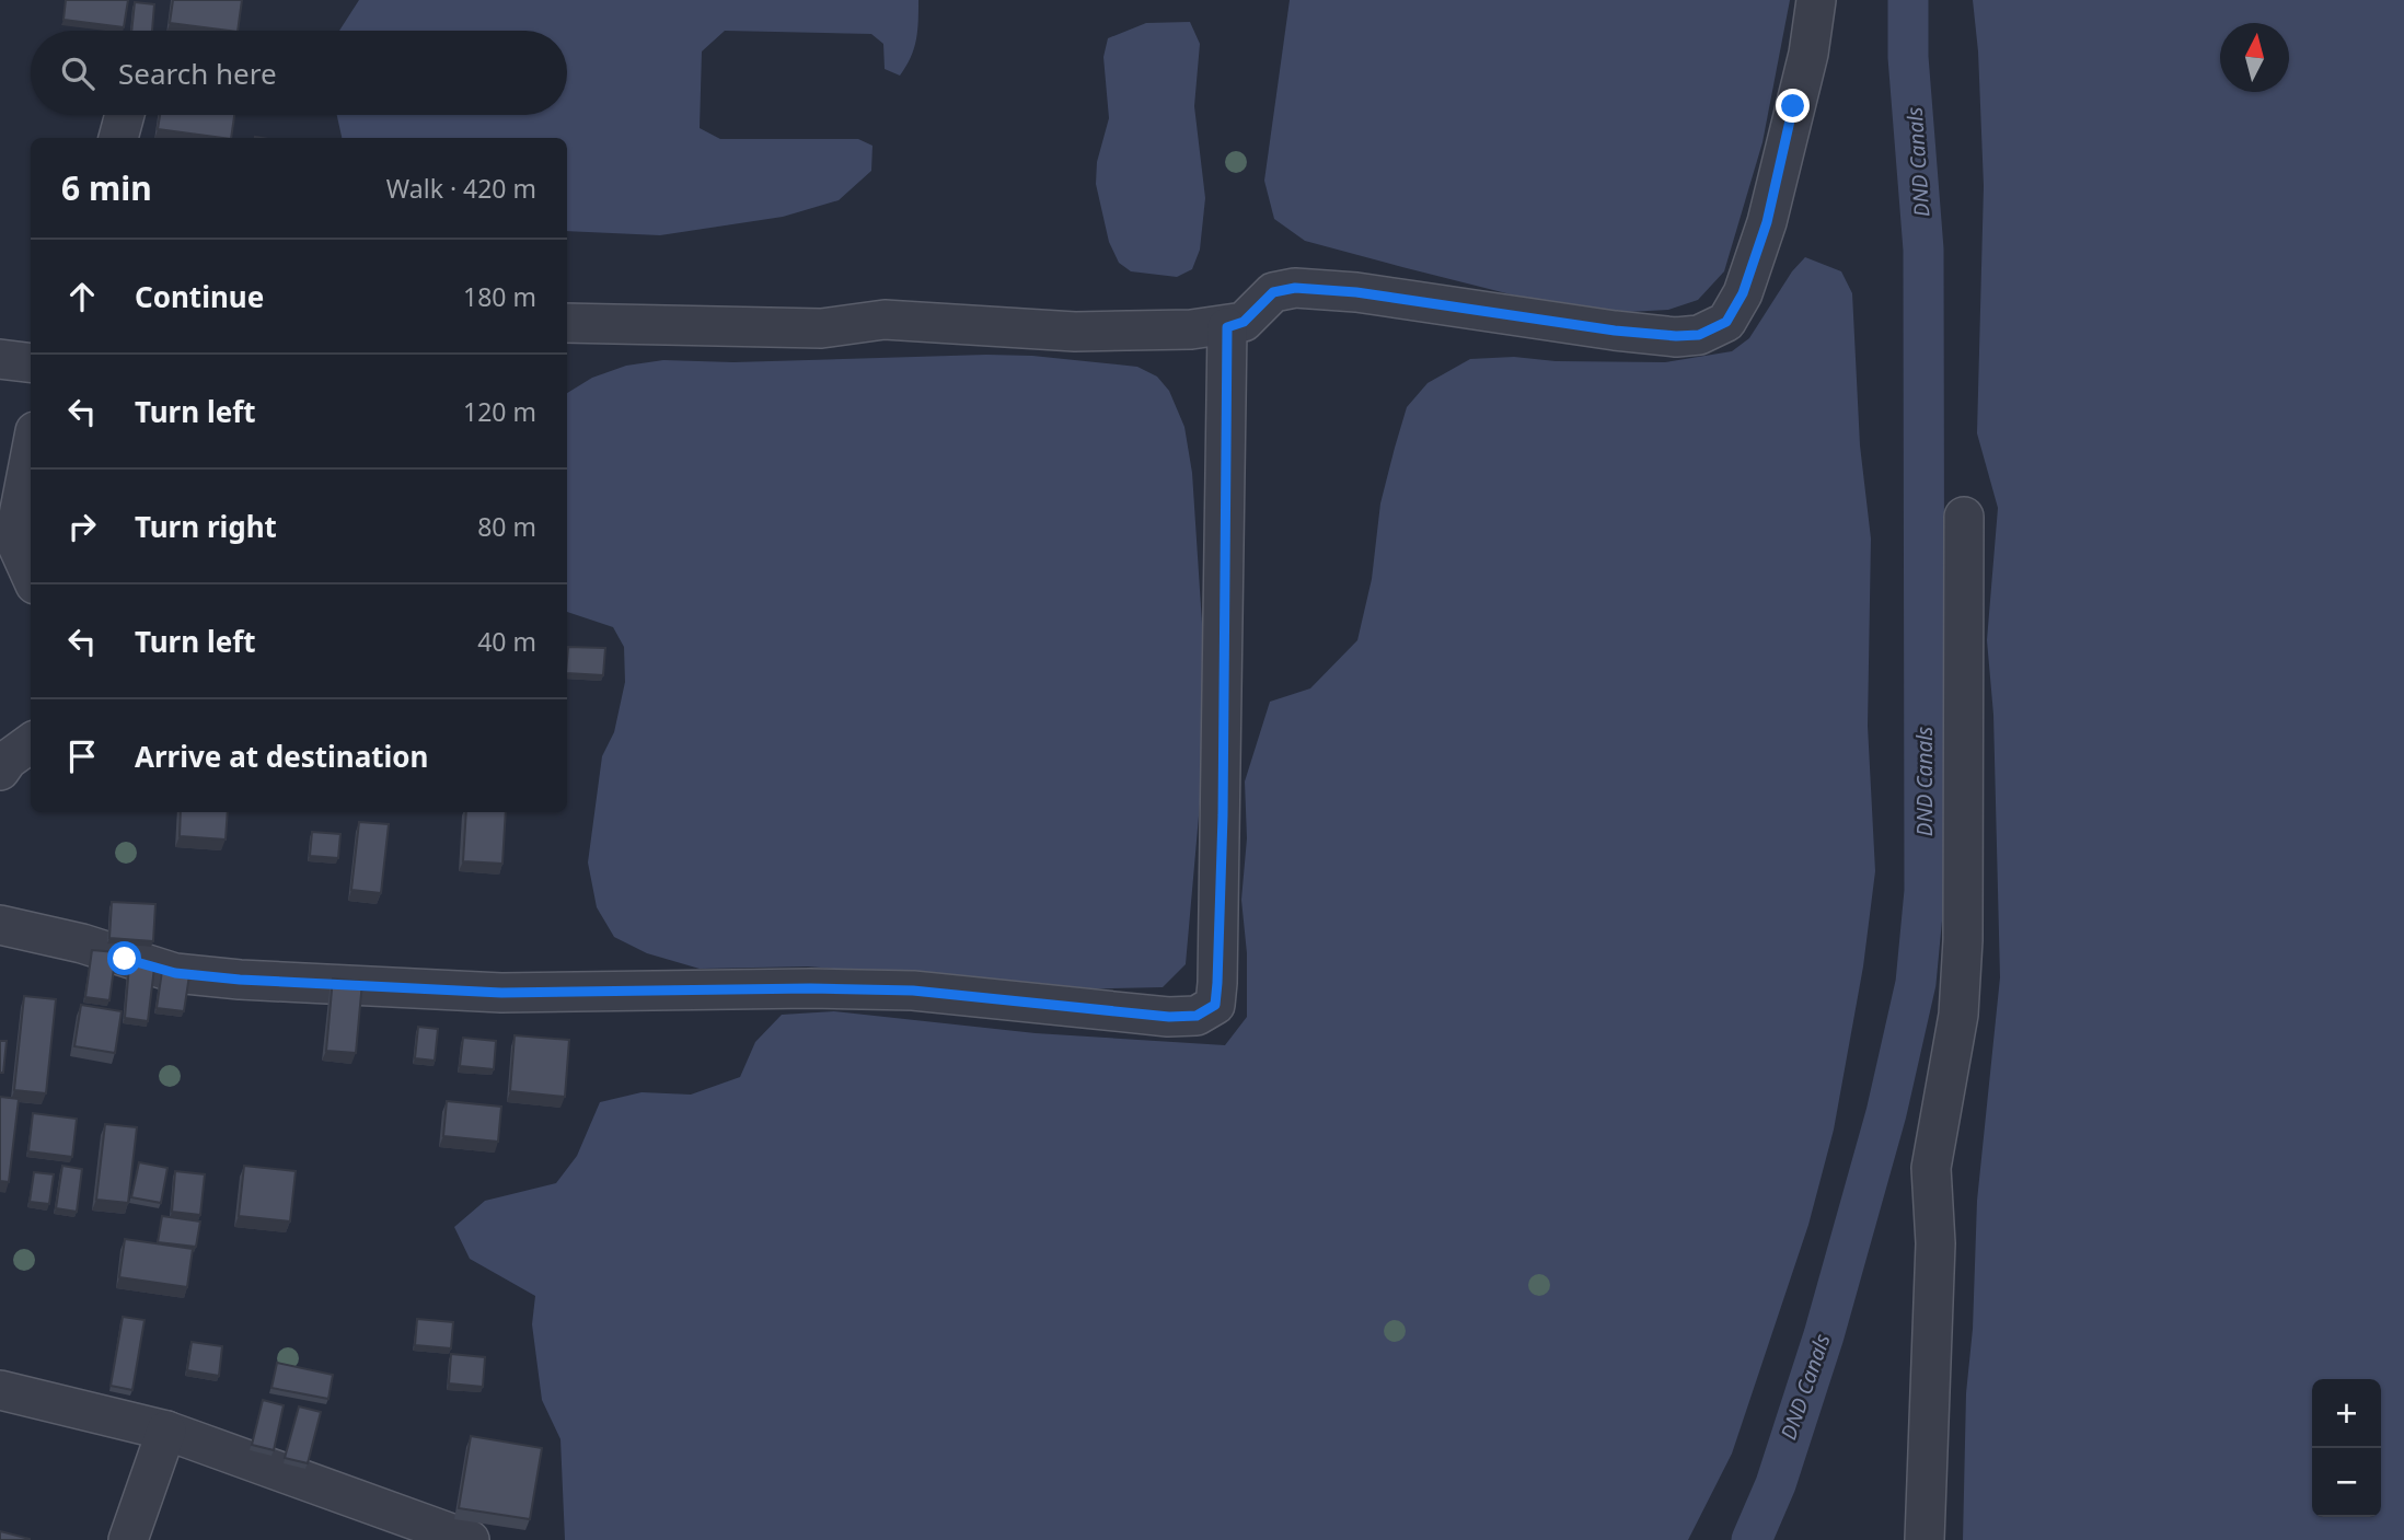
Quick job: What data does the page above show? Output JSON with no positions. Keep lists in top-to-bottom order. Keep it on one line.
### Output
{"water":["DND Canals"],"north":"top","page":{"search":"Search here","heading":["6 min","Walk · 420 m"],"list":[["Continue","180 m"],["Turn left","120 m"],["Turn right","80 m"],["Turn left","40 m"],"Arrive at destination"],"map_buttons":["+","−"]}}
